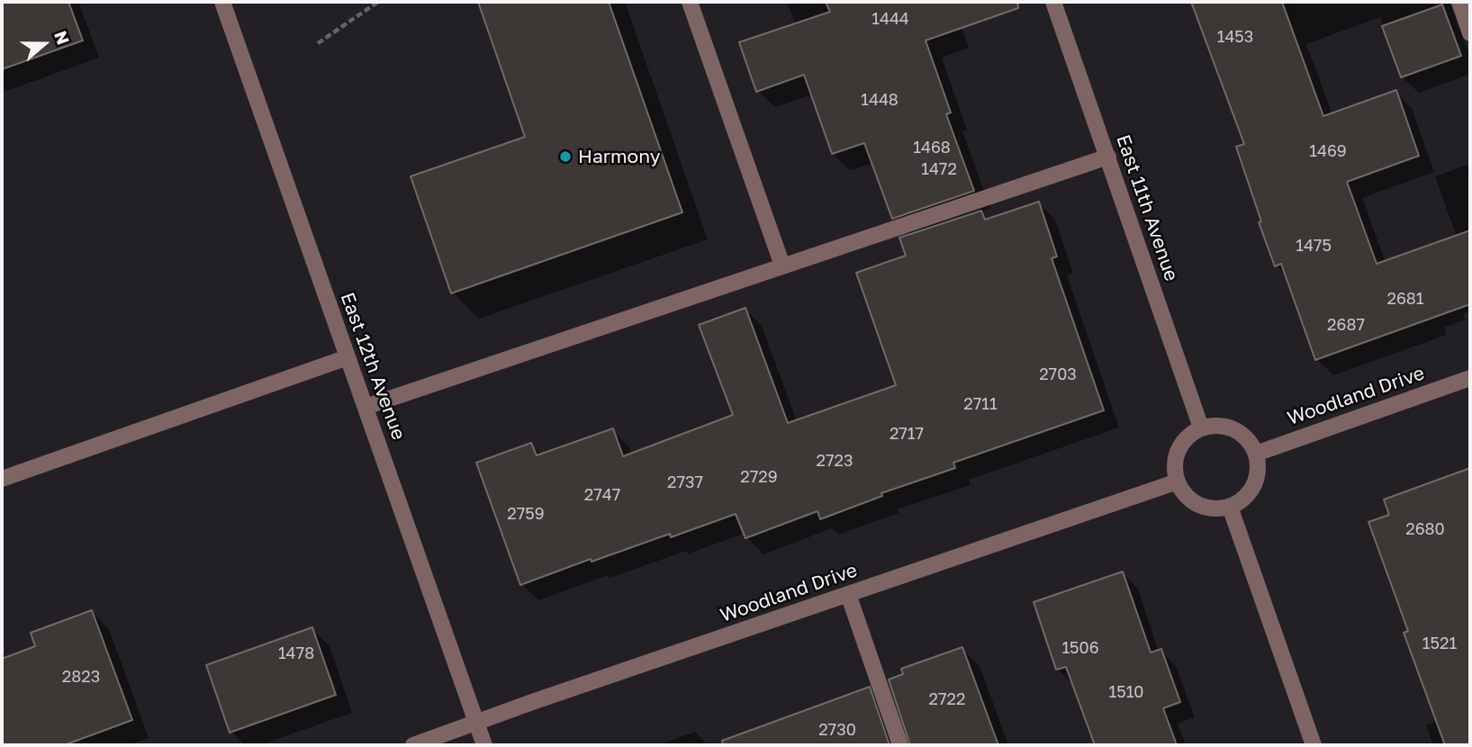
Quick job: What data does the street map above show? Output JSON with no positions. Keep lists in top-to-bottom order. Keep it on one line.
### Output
{"streets":{"street":["East 11th Avenue","East 12th Avenue","Woodland Drive"]},"crossings":[["East 11th Avenue","Woodland Drive"],["East 12th Avenue","Woodland Drive"]],"places":["Harmony"],"house_numbers":["1444","1453","1448","1468","1469","1472","1475","2681","2687","2703","2711","2717","2723","2729","2737","2747","2759","2680","1521","1506","1478","2823","1510","2722","2730"],"north":"right"}
